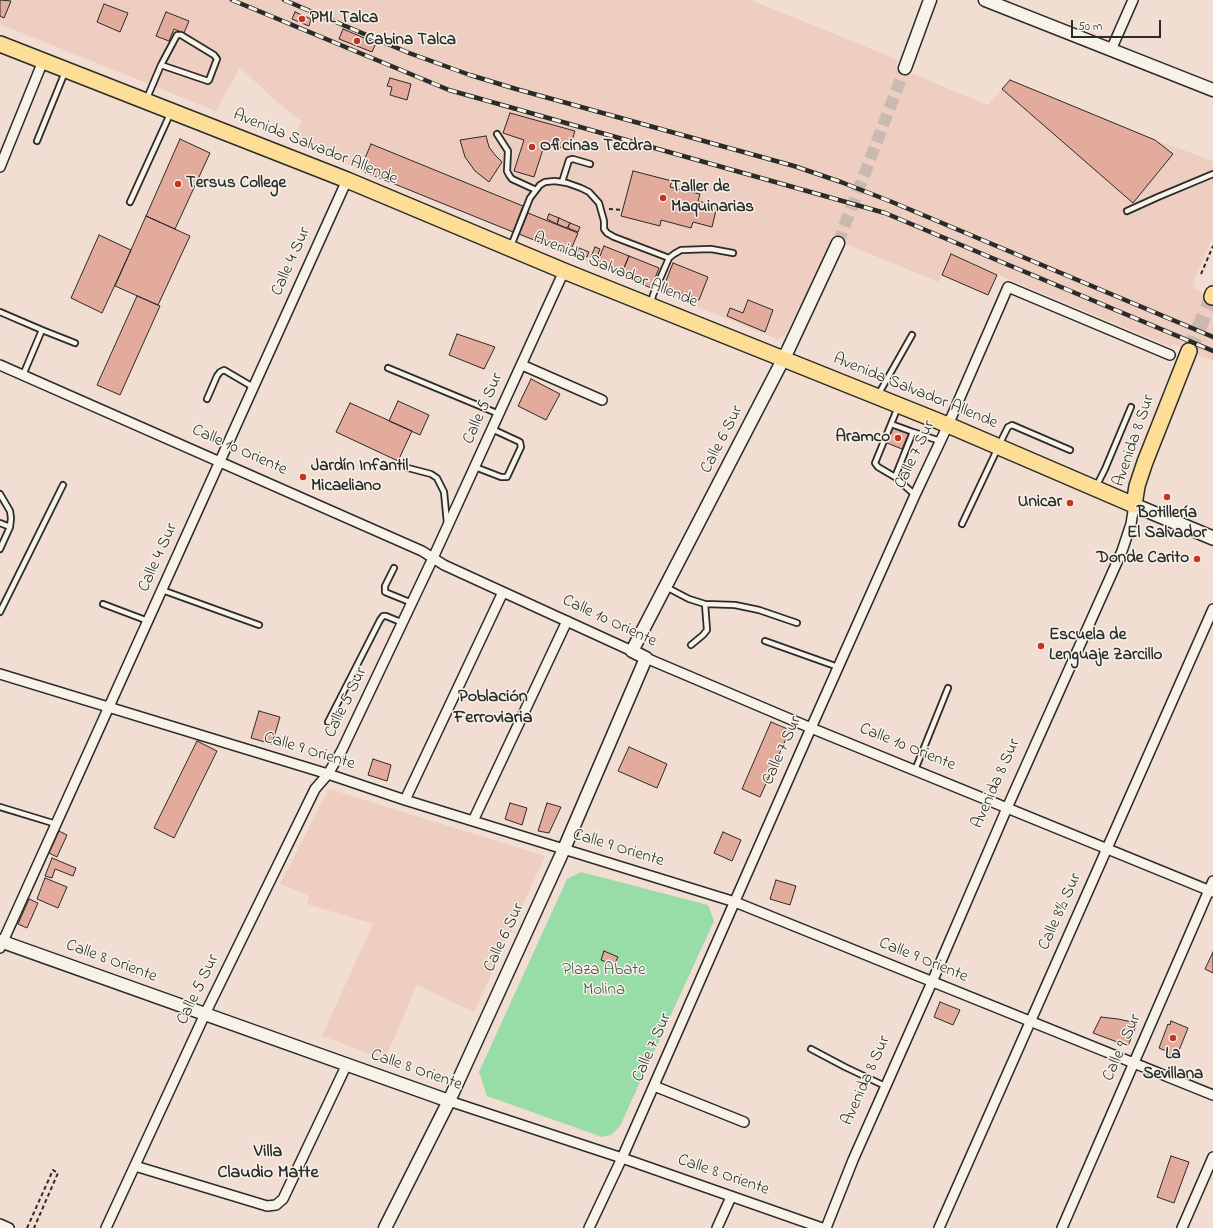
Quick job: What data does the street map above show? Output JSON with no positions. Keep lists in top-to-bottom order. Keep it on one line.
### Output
{"streets":{"main road":["Avenida Salvador Allende","Avenida 8 Sur"],"street":["Calle 4 Sur","Calle 5 Sur","Calle 6 Sur","Calle 10 Oriente","Calle 7 Sur","Calle 9 Oriente","Calle 8½ Sur","Calle 8 Oriente","Calle 9 Sur"]},"crossings":[["Avenida Salvador Allende","Calle 4 Sur"],["Avenida Salvador Allende","Calle 5 Sur"],["Avenida Salvador Allende","Calle 6 Sur"],["Avenida Salvador Allende","Avenida 8 Sur"],["Avenida Salvador Allende","Calle 7 Sur"],["Calle 4 Sur","Calle 10 Oriente"],["Calle 4 Sur","Calle 9 Oriente"],["Calle 4 Sur","Calle 8 Oriente"],["Calle 5 Sur","Calle 10 Oriente"],["Calle 5 Sur","Calle 9 Oriente"],["Calle 5 Sur","Calle 8 Oriente"],["Calle 6 Sur","Calle 10 Oriente"],["Calle 6 Sur","Calle 9 Oriente"],["Calle 6 Sur","Calle 8 Oriente"],["Avenida 8 Sur","Calle 10 Oriente"],["Avenida 8 Sur","Calle 9 Oriente"],["Calle 10 Oriente","Calle 7 Sur"],["Calle 10 Oriente","Calle 8½ Sur"],["Calle 10 Oriente","Calle 9 Sur"],["Calle 7 Sur","Calle 9 Oriente"],["Calle 7 Sur","Calle 8 Oriente"],["Calle 9 Oriente","Calle 8½ Sur"],["Calle 9 Oriente","Calle 9 Sur"]],"districts":["Población Ferroviaria","Villa Claudio Matte"],"parks":["Plaza Abate Molina"],"places":["PML Talca","Cabina Talca","Oficinas Tecdra","Tersus College","Taller de Maquinarias","Aramco","Jardín Infantil Micaeliano","Botillería El Salvador","Unicar","Donde Carito","Escuela de Lenguaje Zarcillo","La Sevillana"],"scale_bar":"50 m"}
